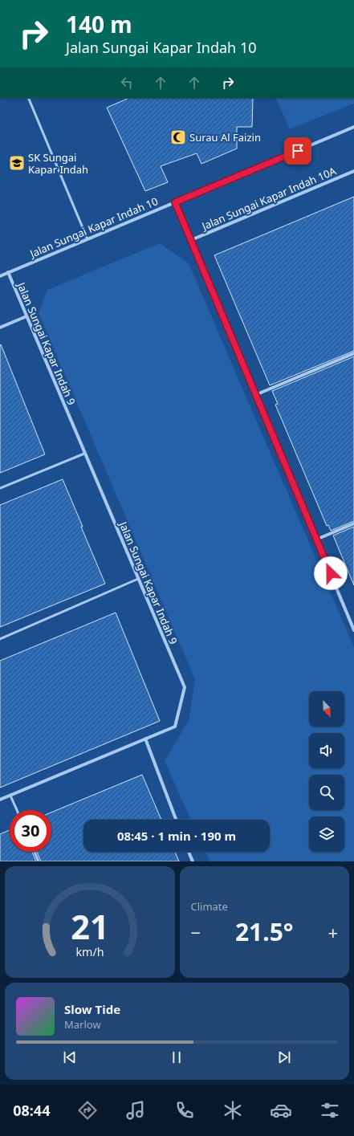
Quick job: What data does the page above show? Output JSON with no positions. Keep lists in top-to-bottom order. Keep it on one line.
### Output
{"streets":{"street":["Jalan Sungai Kapar Indah 10A","Jalan Sungai Kapar Indah 10","Jalan Sungai Kapar Indah 9"]},"crossings":[["Jalan Sungai Kapar Indah 10","Jalan Sungai Kapar Indah 9"]],"places":{"mosque":["Surau Al Faizin"],"school or university":["SK Sungai Kapar Indah"]},"north":"bottom right","page":{"turn":["140 m","Jalan Sungai Kapar Indah 10"],"limit":"30","trip":"08:45 · 1 min · 190 m","tile":"Climate","heat":["−","21.5°","+"],"song":["Slow Tide","Marlow"],"tabs":"08:44","gauge":["21","km/h"]}}
